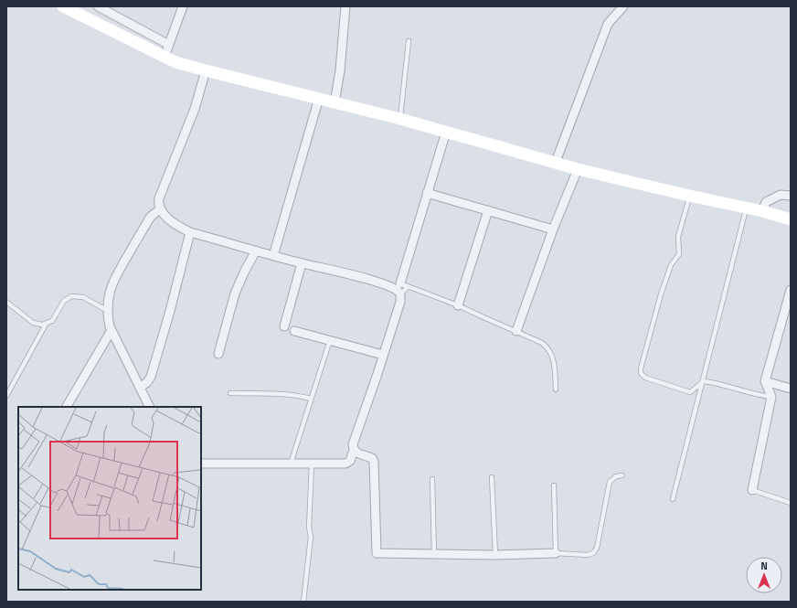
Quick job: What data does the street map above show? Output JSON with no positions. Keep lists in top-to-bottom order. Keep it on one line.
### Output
{"north":"top"}
